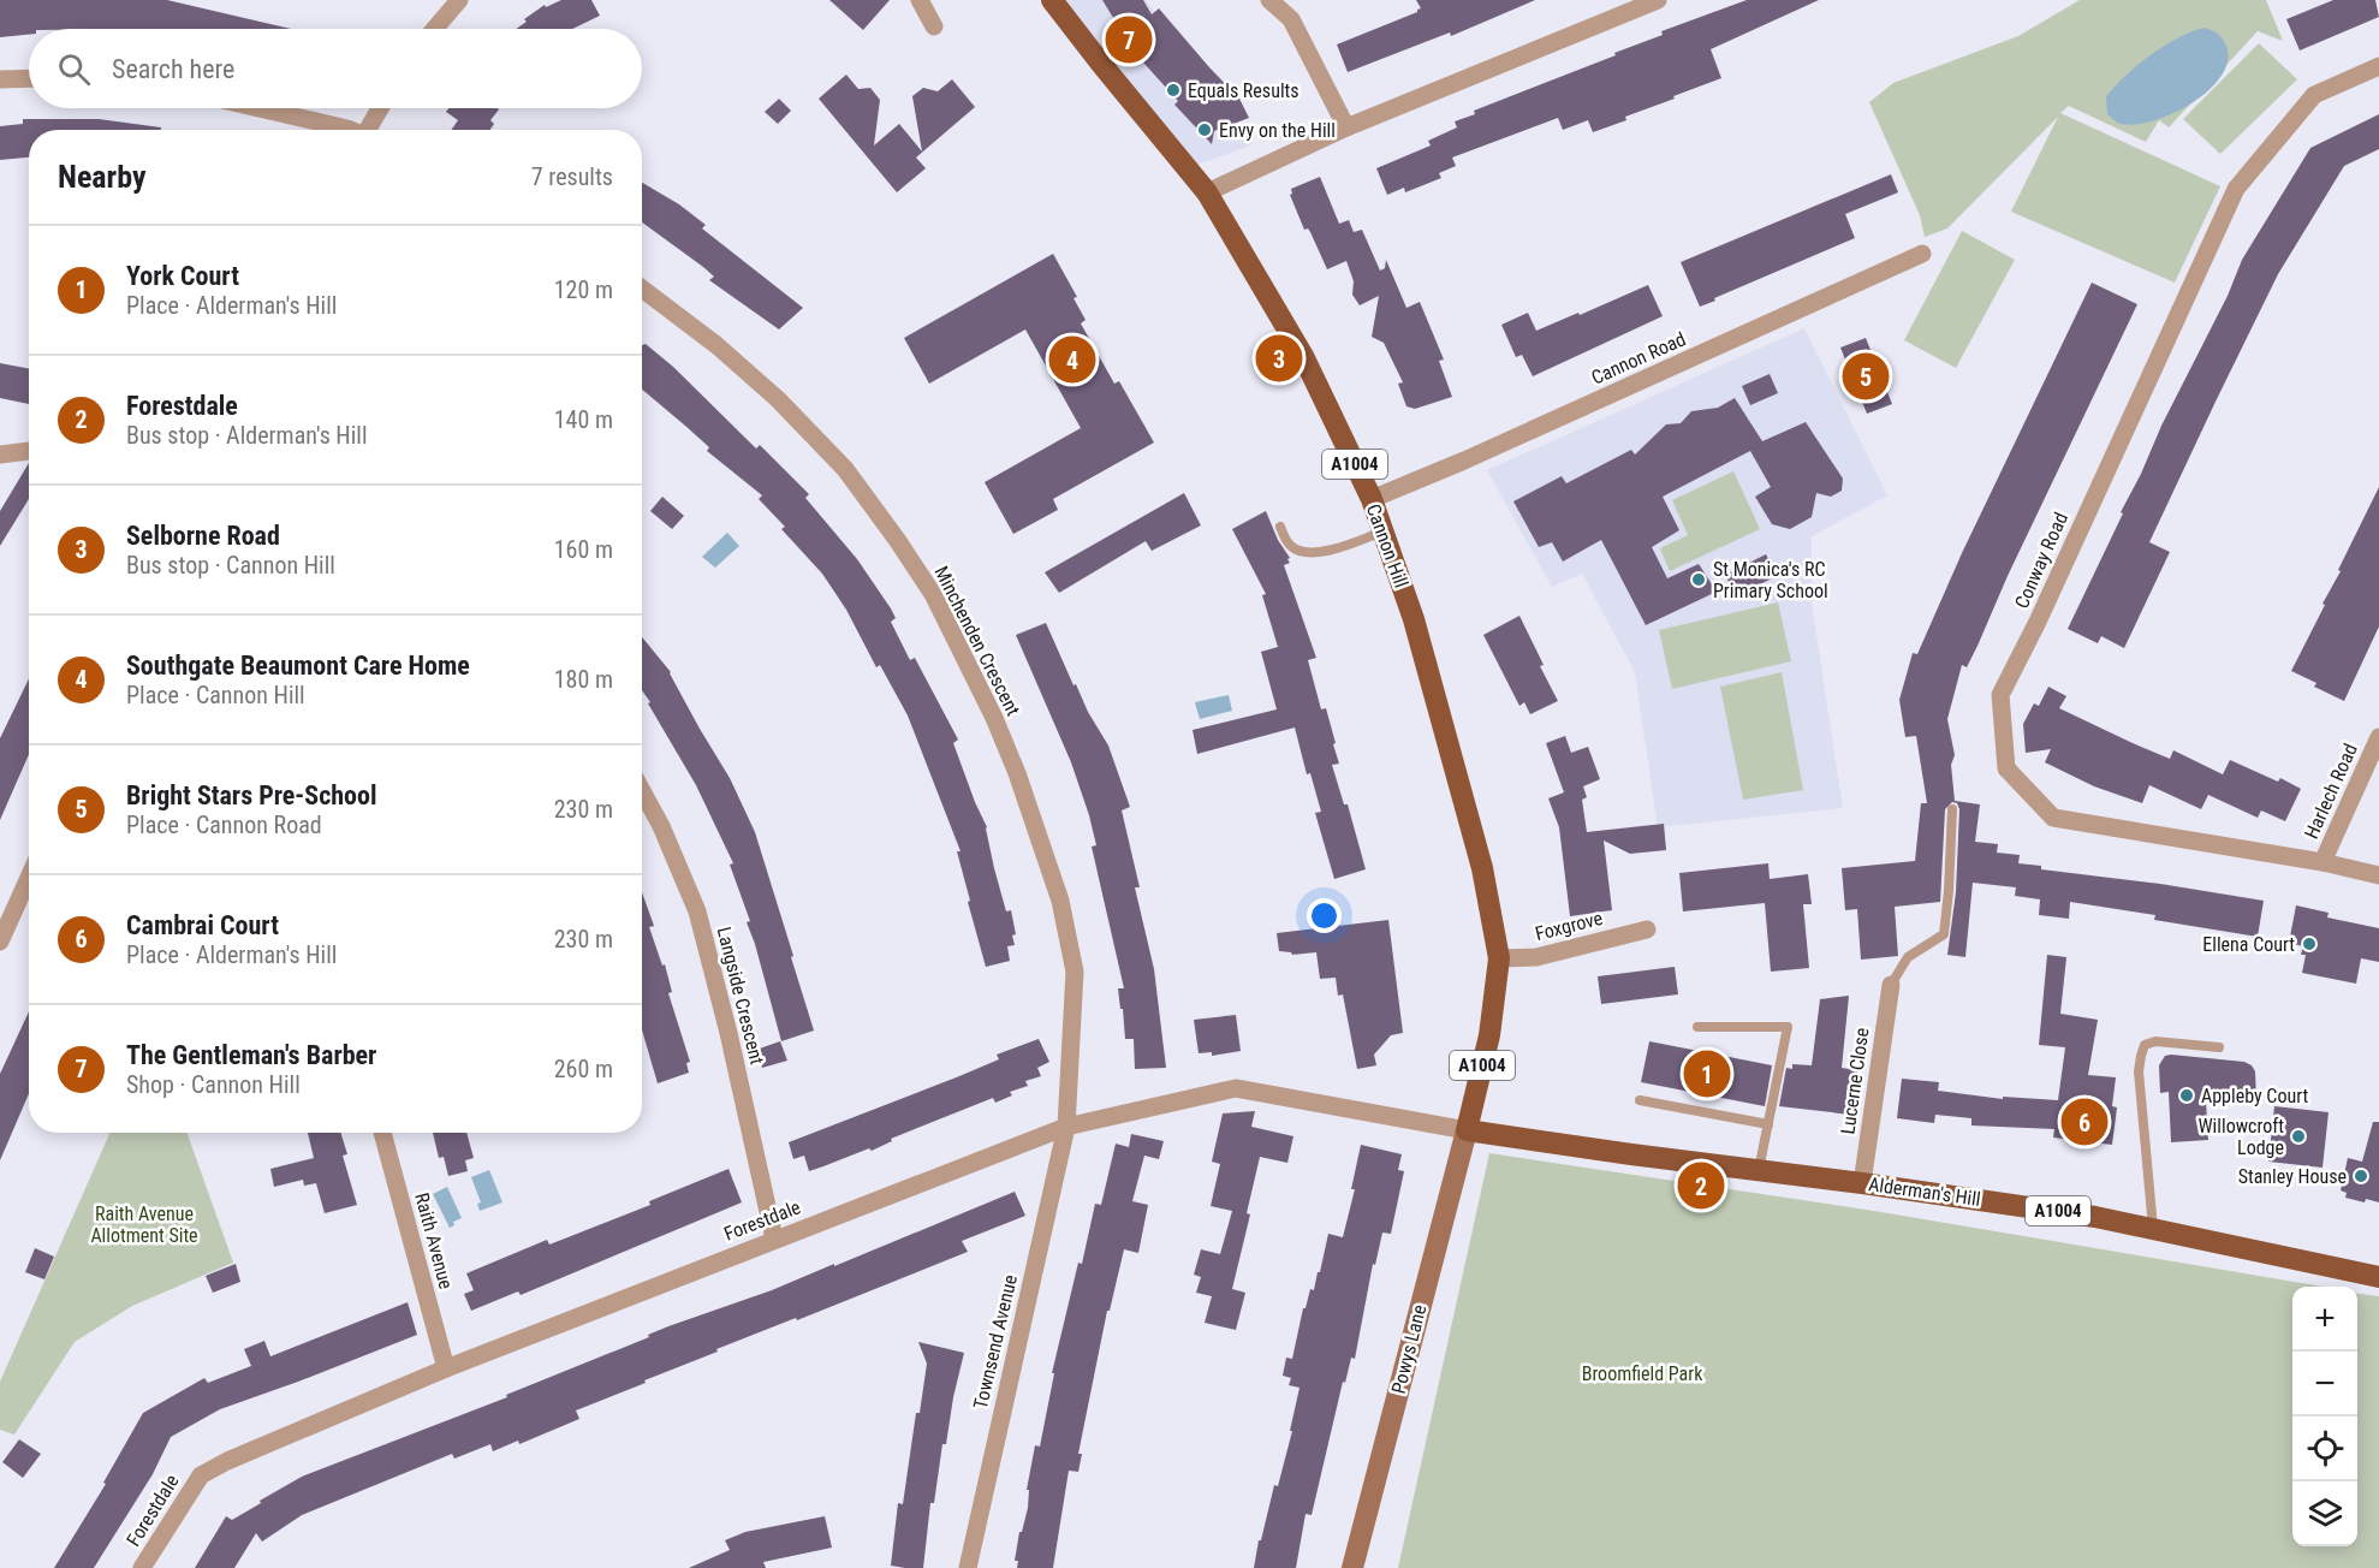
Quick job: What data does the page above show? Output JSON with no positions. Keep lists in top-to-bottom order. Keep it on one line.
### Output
{"streets":{"main road":["A1004","Cannon Hill","Alderman's Hill","Powys Lane"],"street":["Cannon Road","Conway Road","Minchenden Crescent","Harlech Road","Foxgrove","Langside Crescent","Lucerne Close","Forestdale","Raith Avenue","Townsend Avenue"]},"crossings":[["Cannon Road","Cannon Hill"],["Cannon Hill","Foxgrove"],["Cannon Hill","Alderman's Hill"],["Cannon Hill","Forestdale"],["Cannon Hill","Powys Lane"],["Conway Road","Harlech Road"],["Minchenden Crescent","Forestdale"],["Minchenden Crescent","Townsend Avenue"],["Langside Crescent","Forestdale"],["Lucerne Close","Alderman's Hill"],["Alderman's Hill","Forestdale"],["Alderman's Hill","Powys Lane"],["Forestdale","Raith Avenue"],["Forestdale","Townsend Avenue"],["Forestdale","Powys Lane"]],"parks":["Raith Avenue Allotment Site","Broomfield Park"],"places":["Equals Results","Envy on the Hill","St Monica's RC Primary School","Ellena Court","Appleby Court","Willowcroft Lodge","Stanley House"],"page":{"pins":["7","3","4","5","1","6","2"],"search":"Search here","heading":["Nearby","7 results"],"list":[{"mark":"1","name":"York Court","note":"Place · Alderman's Hill","value":"120 m"},{"mark":"2","name":"Forestdale","note":"Bus stop · Alderman's Hill","value":"140 m"},{"mark":"3","name":"Selborne Road","note":"Bus stop · Cannon Hill","value":"160 m"},{"mark":"4","name":"Southgate Beaumont Care Home","note":"Place · Cannon Hill","value":"180 m"},{"mark":"5","name":"Bright Stars Pre-School","note":"Place · Cannon Road","value":"230 m"},{"mark":"6","name":"Cambrai Court","note":"Place · Alderman's Hill","value":"230 m"},{"mark":"7","name":"The Gentleman's Barber","note":"Shop · Cannon Hill","value":"260 m"}],"map_buttons":["+","−"]}}
